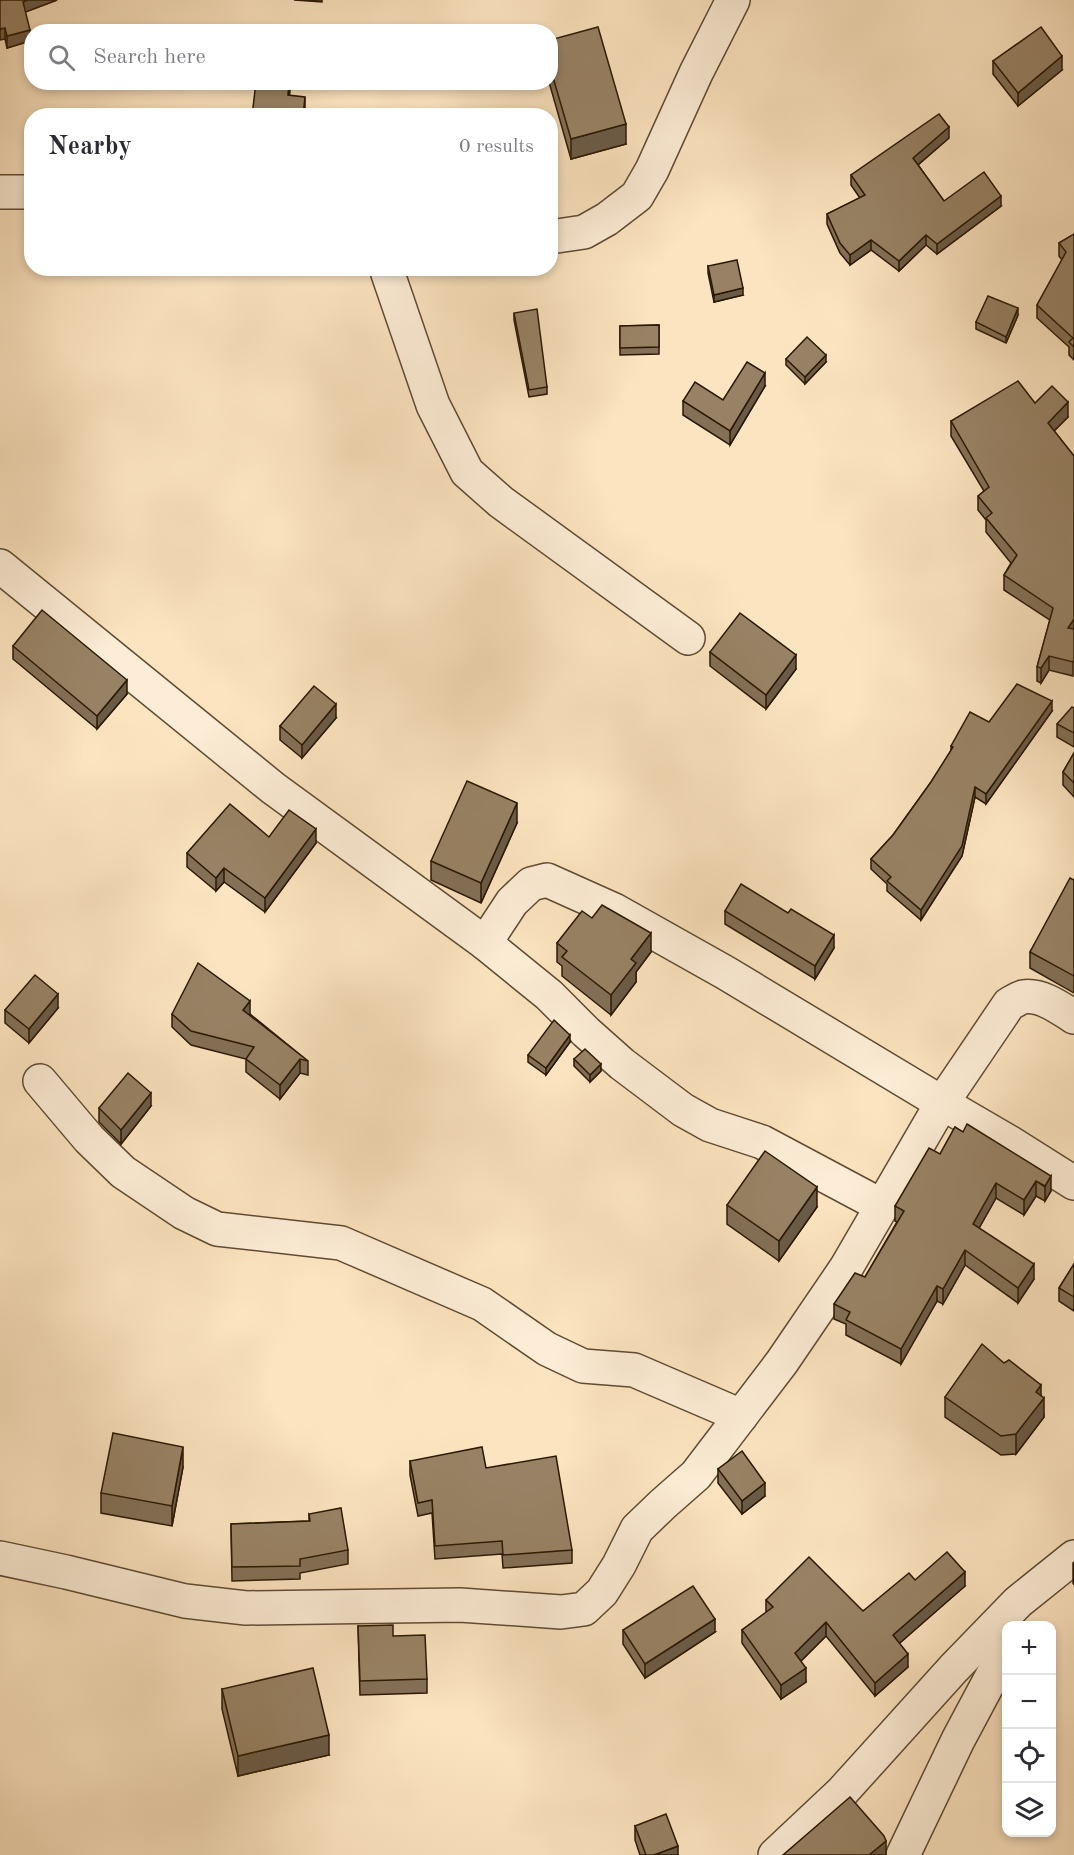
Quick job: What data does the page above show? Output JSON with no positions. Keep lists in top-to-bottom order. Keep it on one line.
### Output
{"page":{"search":"Search here","heading":["Nearby","0 results"],"map_buttons":["+","−"]}}
